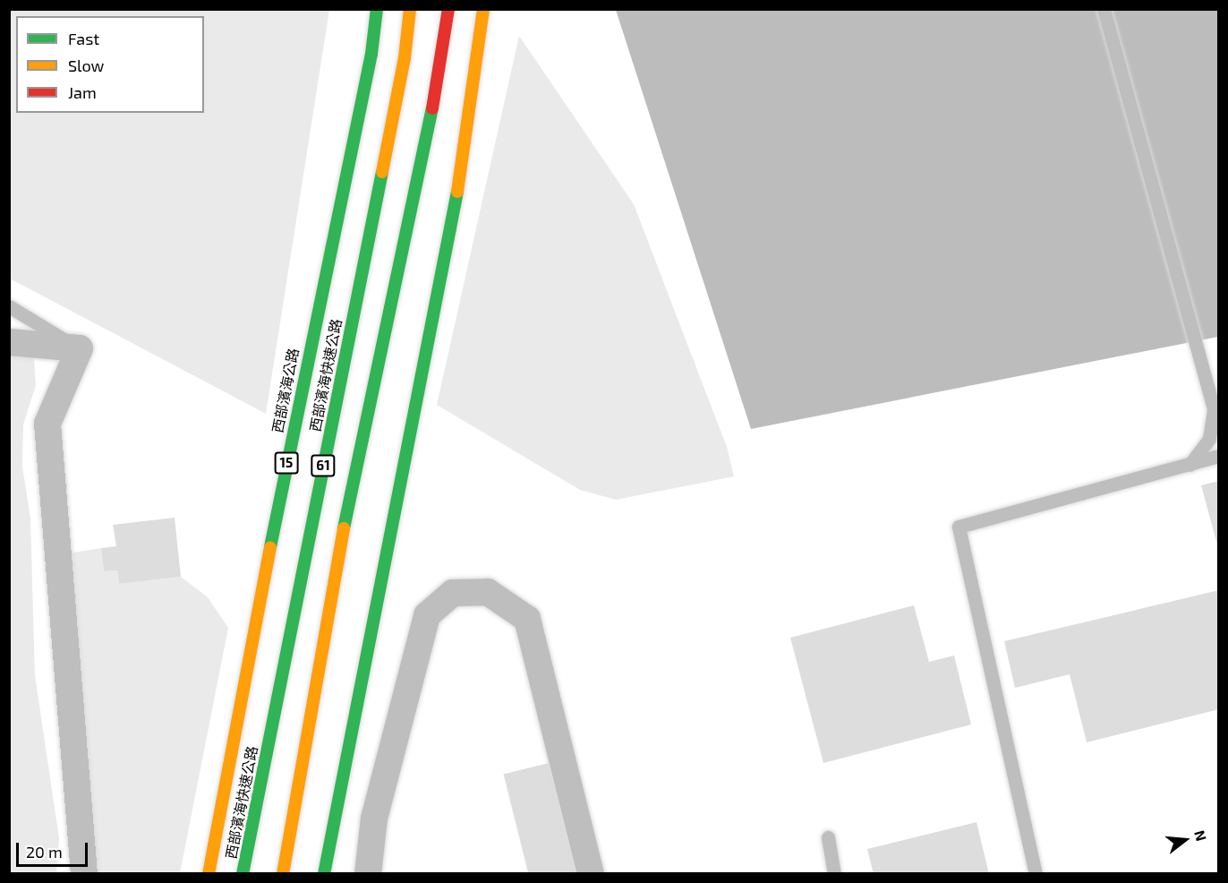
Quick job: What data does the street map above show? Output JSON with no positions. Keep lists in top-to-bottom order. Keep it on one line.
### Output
{"streets":{"main road":["西部濱海快速公路","西部濱海公路","15","61"]},"legend":["Fast","Slow","Jam"],"scale_bar":"20 m","north":"right"}
